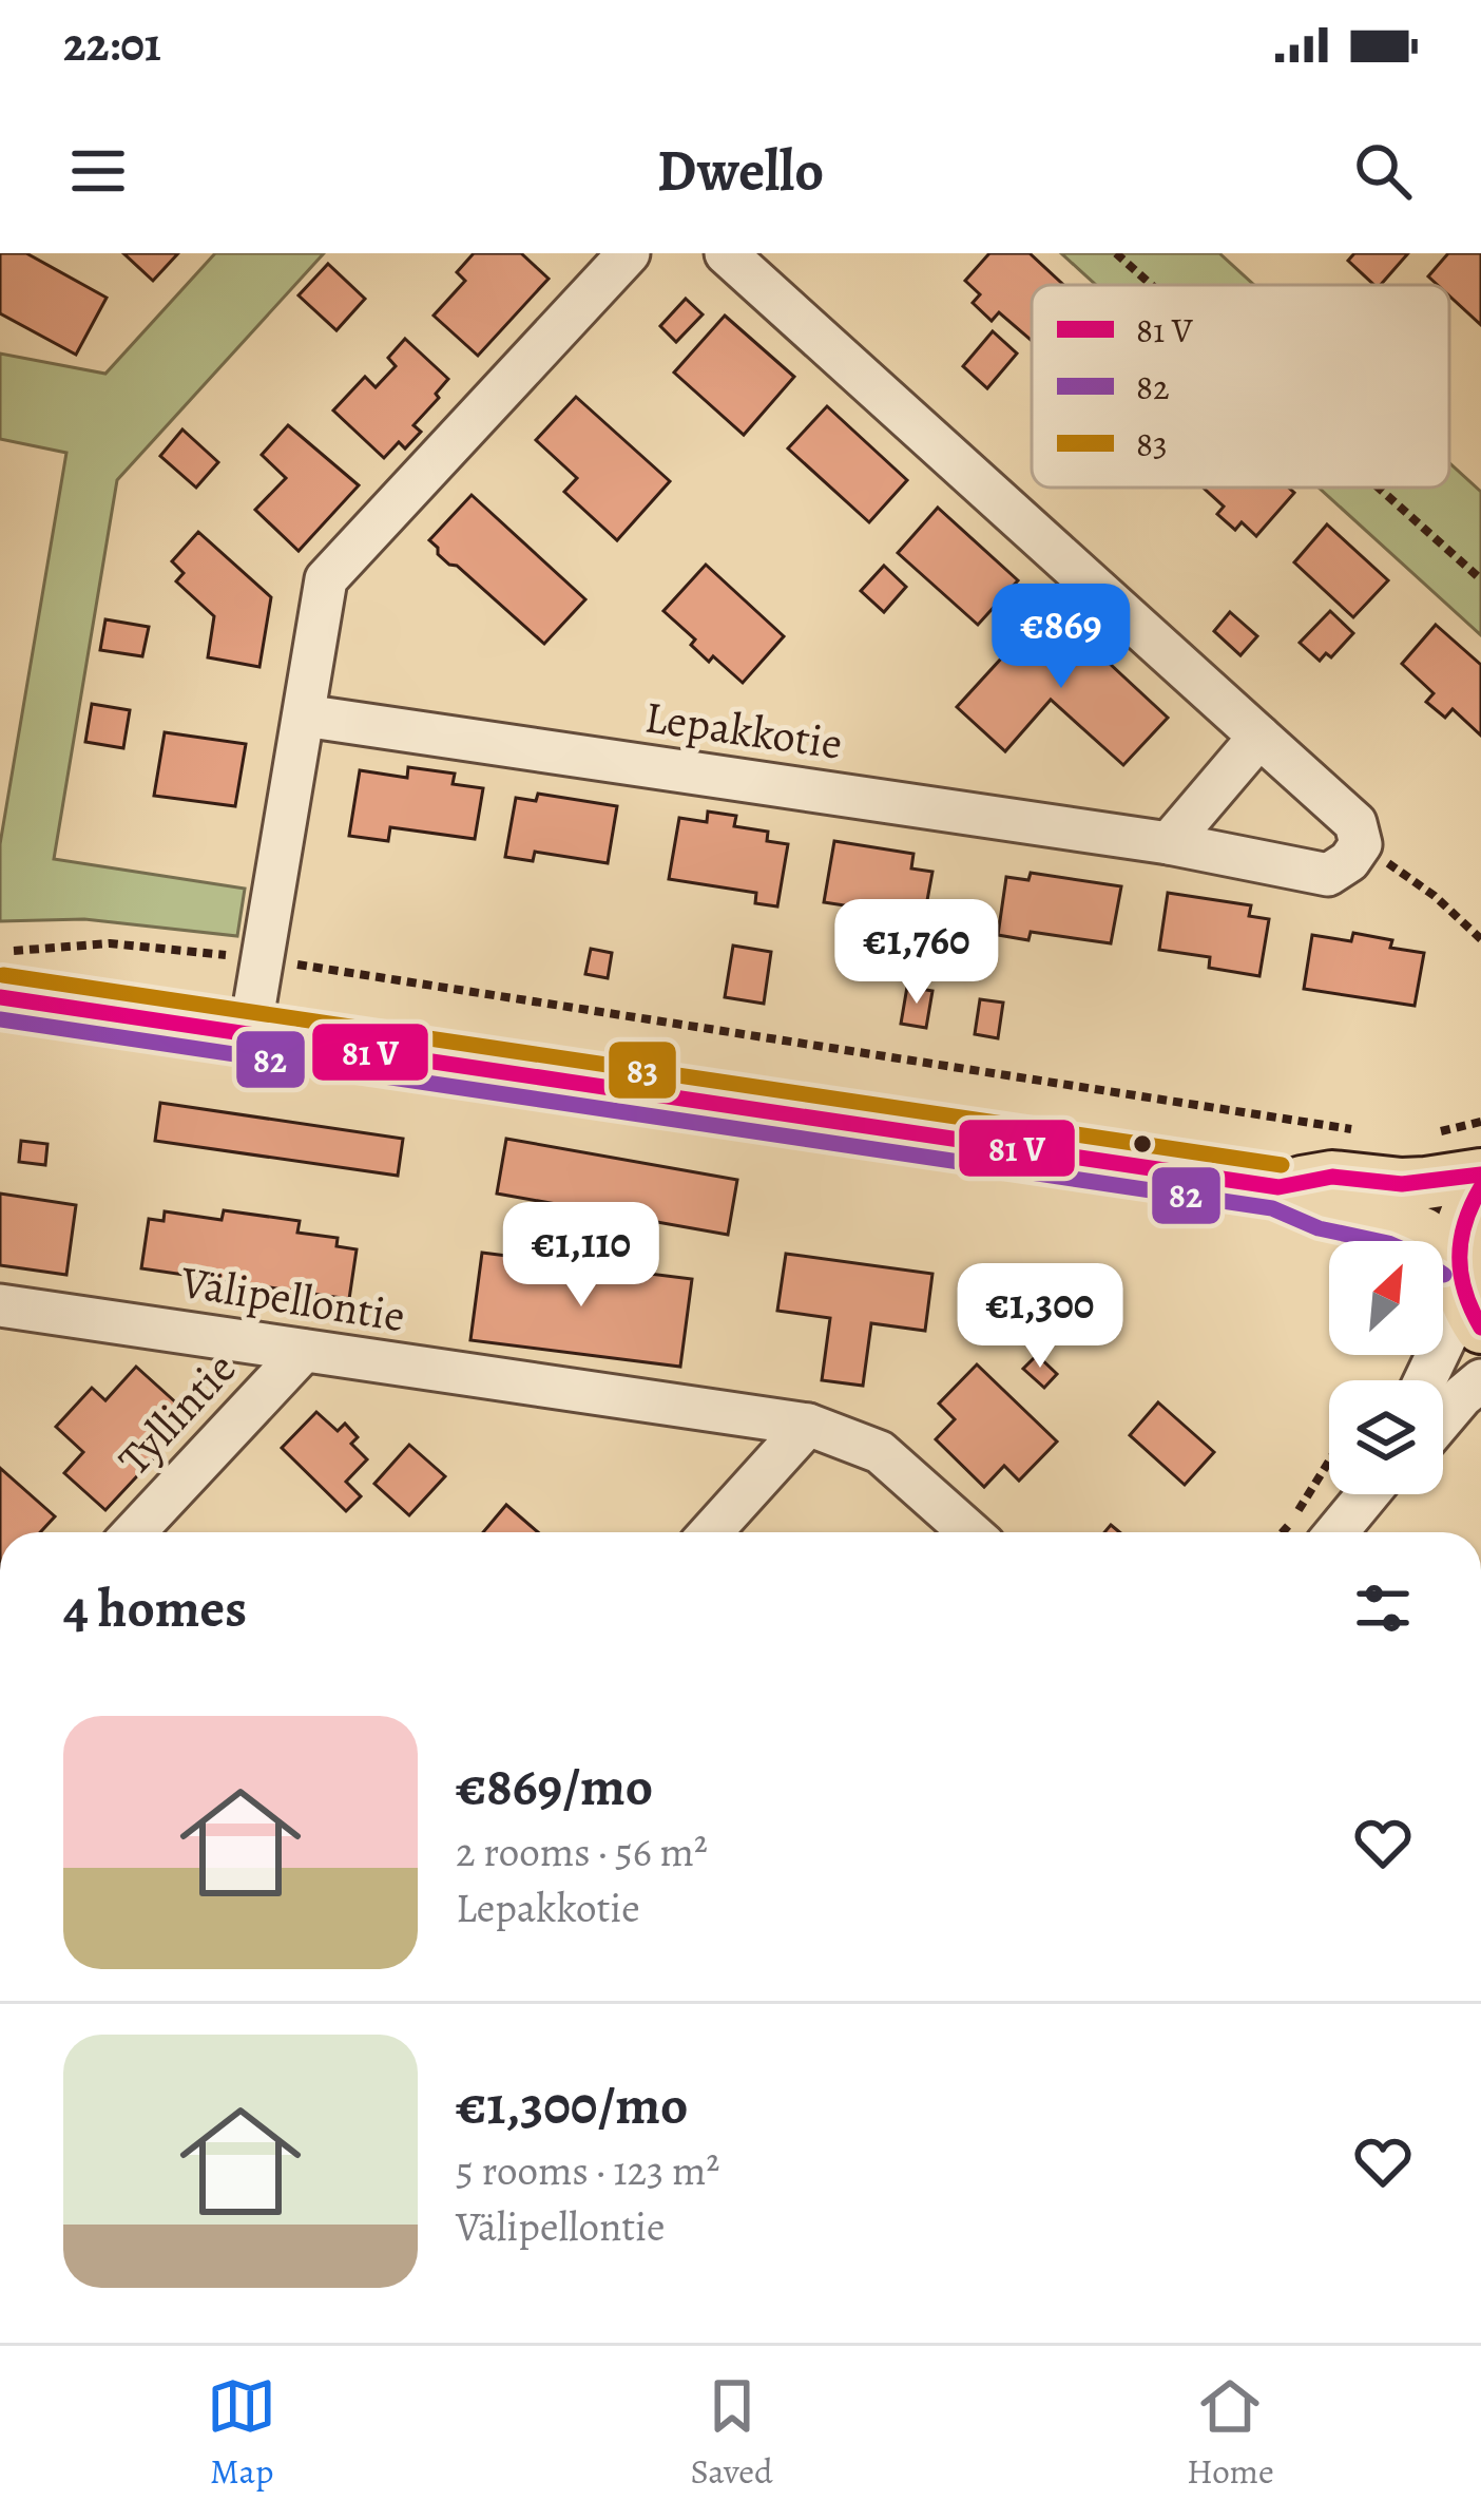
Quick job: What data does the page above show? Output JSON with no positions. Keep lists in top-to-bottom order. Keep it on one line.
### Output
{"streets":{"street":["Lepakkotie","Välipellontie","Tyllintie"]},"crossings":[["Välipellontie","Tyllintie"]],"lines":["transit line 83","transit line 82"],"legend":["81 V","82","83"],"north":"top right","page":{"status":"22:01","header":"Dwello","price":["€869","€1,760","€1,110","€1,300"],"heading":"4 homes","list":[{"name":"€869/mo","note":"2 rooms · 56 m² · Lepakkotie"},{"name":"€1,300/mo","note":"5 rooms · 123 m² · Välipellontie"}],"tabs":["Map","Saved","Home"]}}
